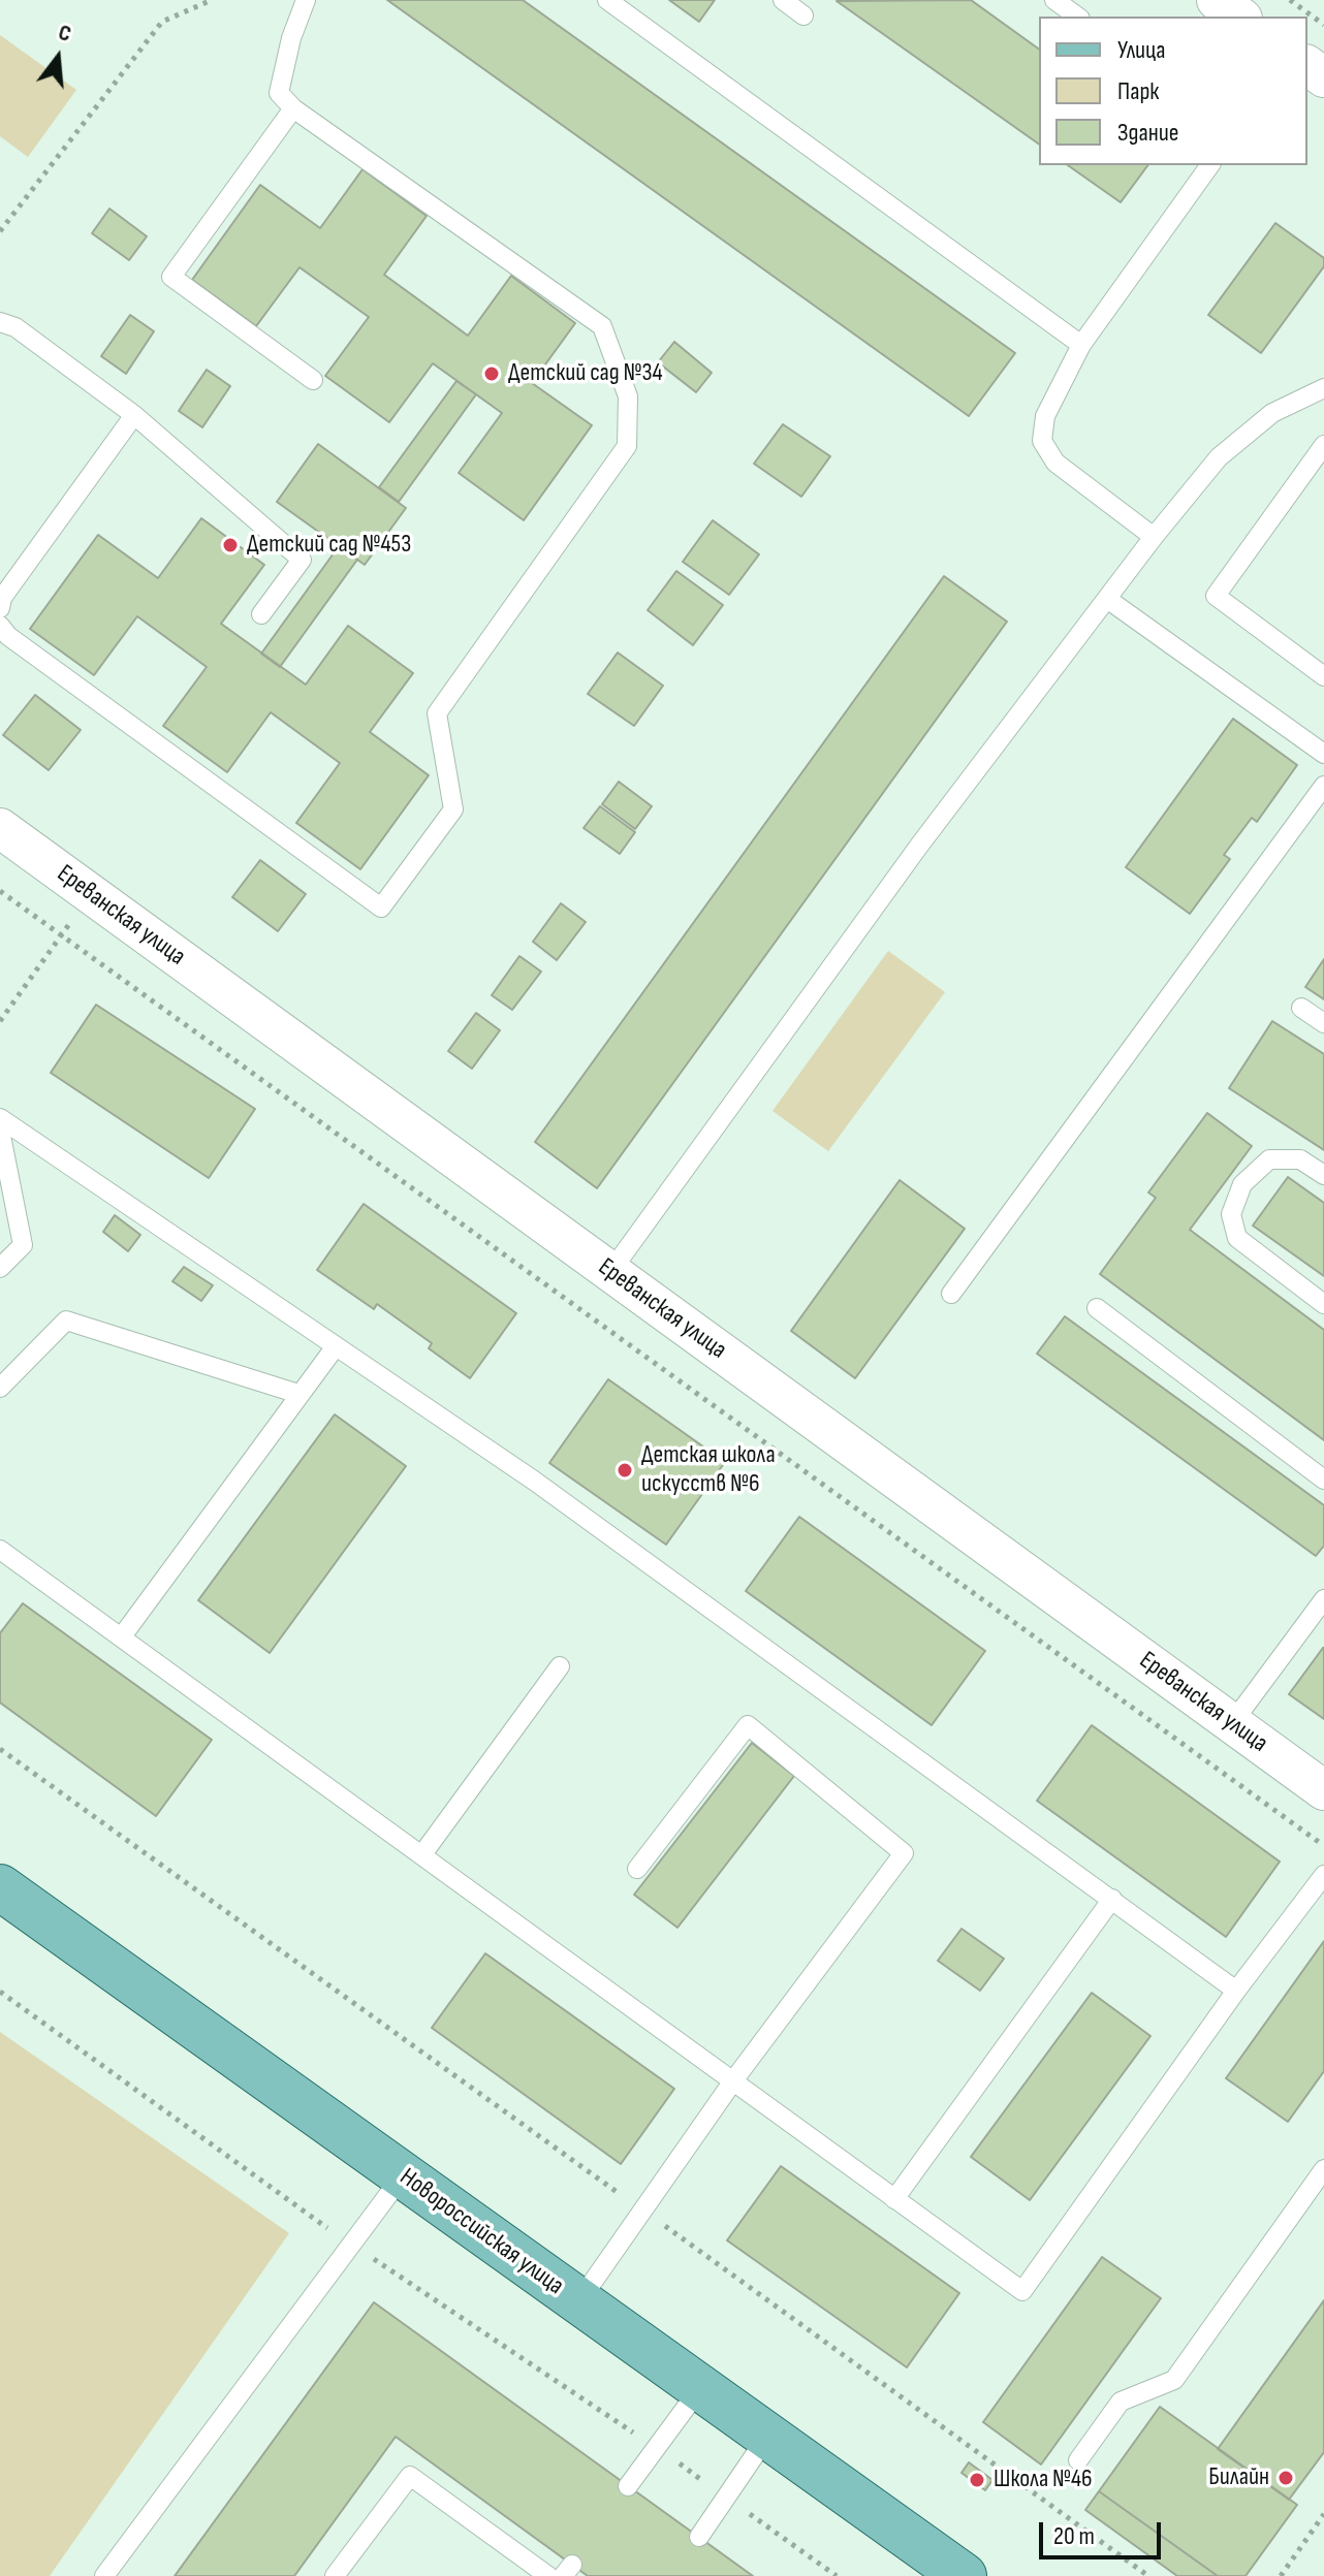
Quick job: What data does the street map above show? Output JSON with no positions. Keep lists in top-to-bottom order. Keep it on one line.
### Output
{"streets":{"main road":["Новороссийская улица"],"street":["Ереванская улица"]},"places":["Детский сад №34","Детский сад №453","Детская школа искусств №6","Билайн","Школа №46"],"legend":["Улица","Парк","Здание"],"scale_bar":"20 m","north":"top"}
